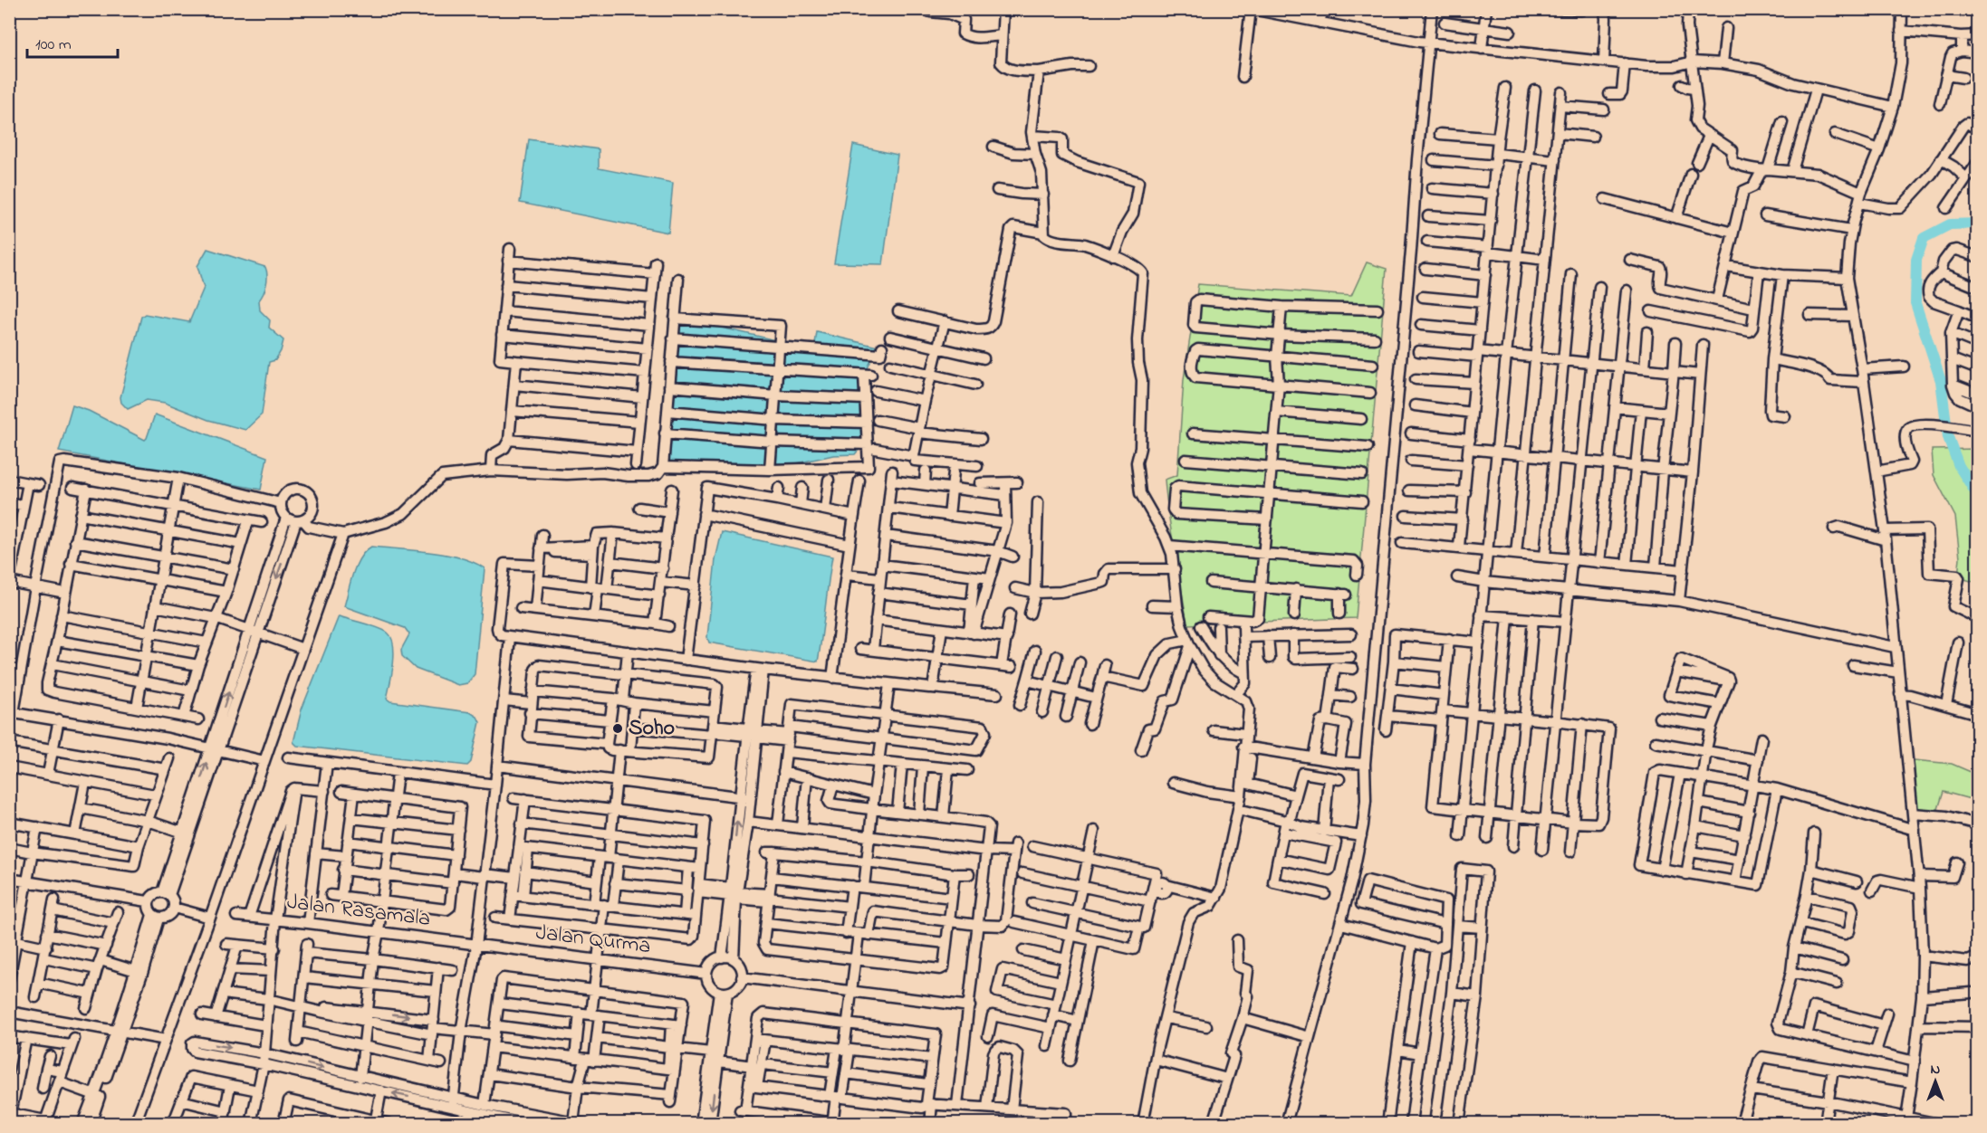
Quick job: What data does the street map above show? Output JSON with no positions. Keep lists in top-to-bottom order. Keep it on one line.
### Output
{"streets":{"street":["Jalan Rasamala","Jalan Qurma"]},"crossings":[["Jalan Rasamala","Jalan Qurma"]],"places":["Soho"],"scale_bar":"100 m","north":"top"}
